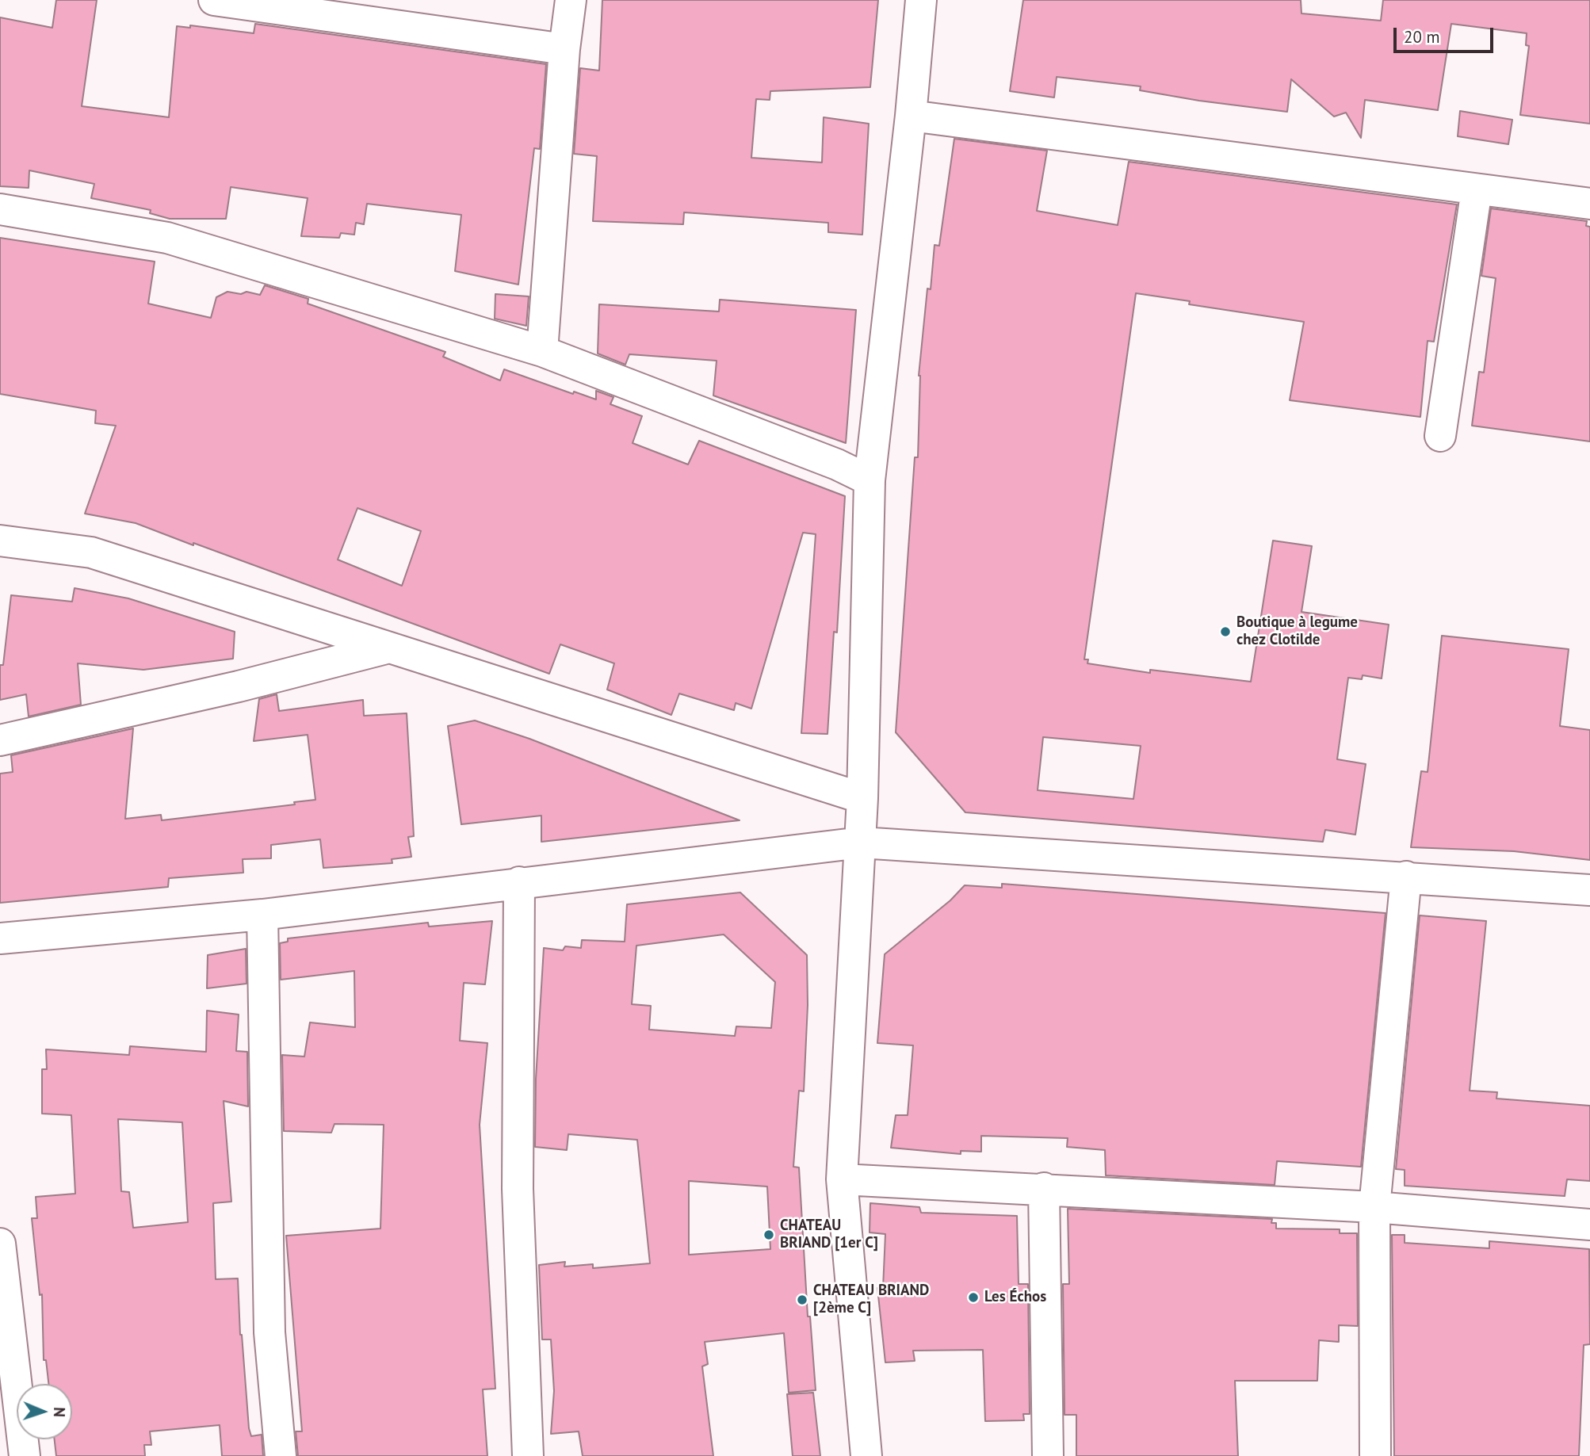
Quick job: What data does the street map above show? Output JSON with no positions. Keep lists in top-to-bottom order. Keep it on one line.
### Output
{"places":["Boutique à legume chez Clotilde","CHATEAU BRIAND [1er C]","Les Échos","CHATEAU BRIAND [2ème C]"],"scale_bar":"20 m","north":"right"}
